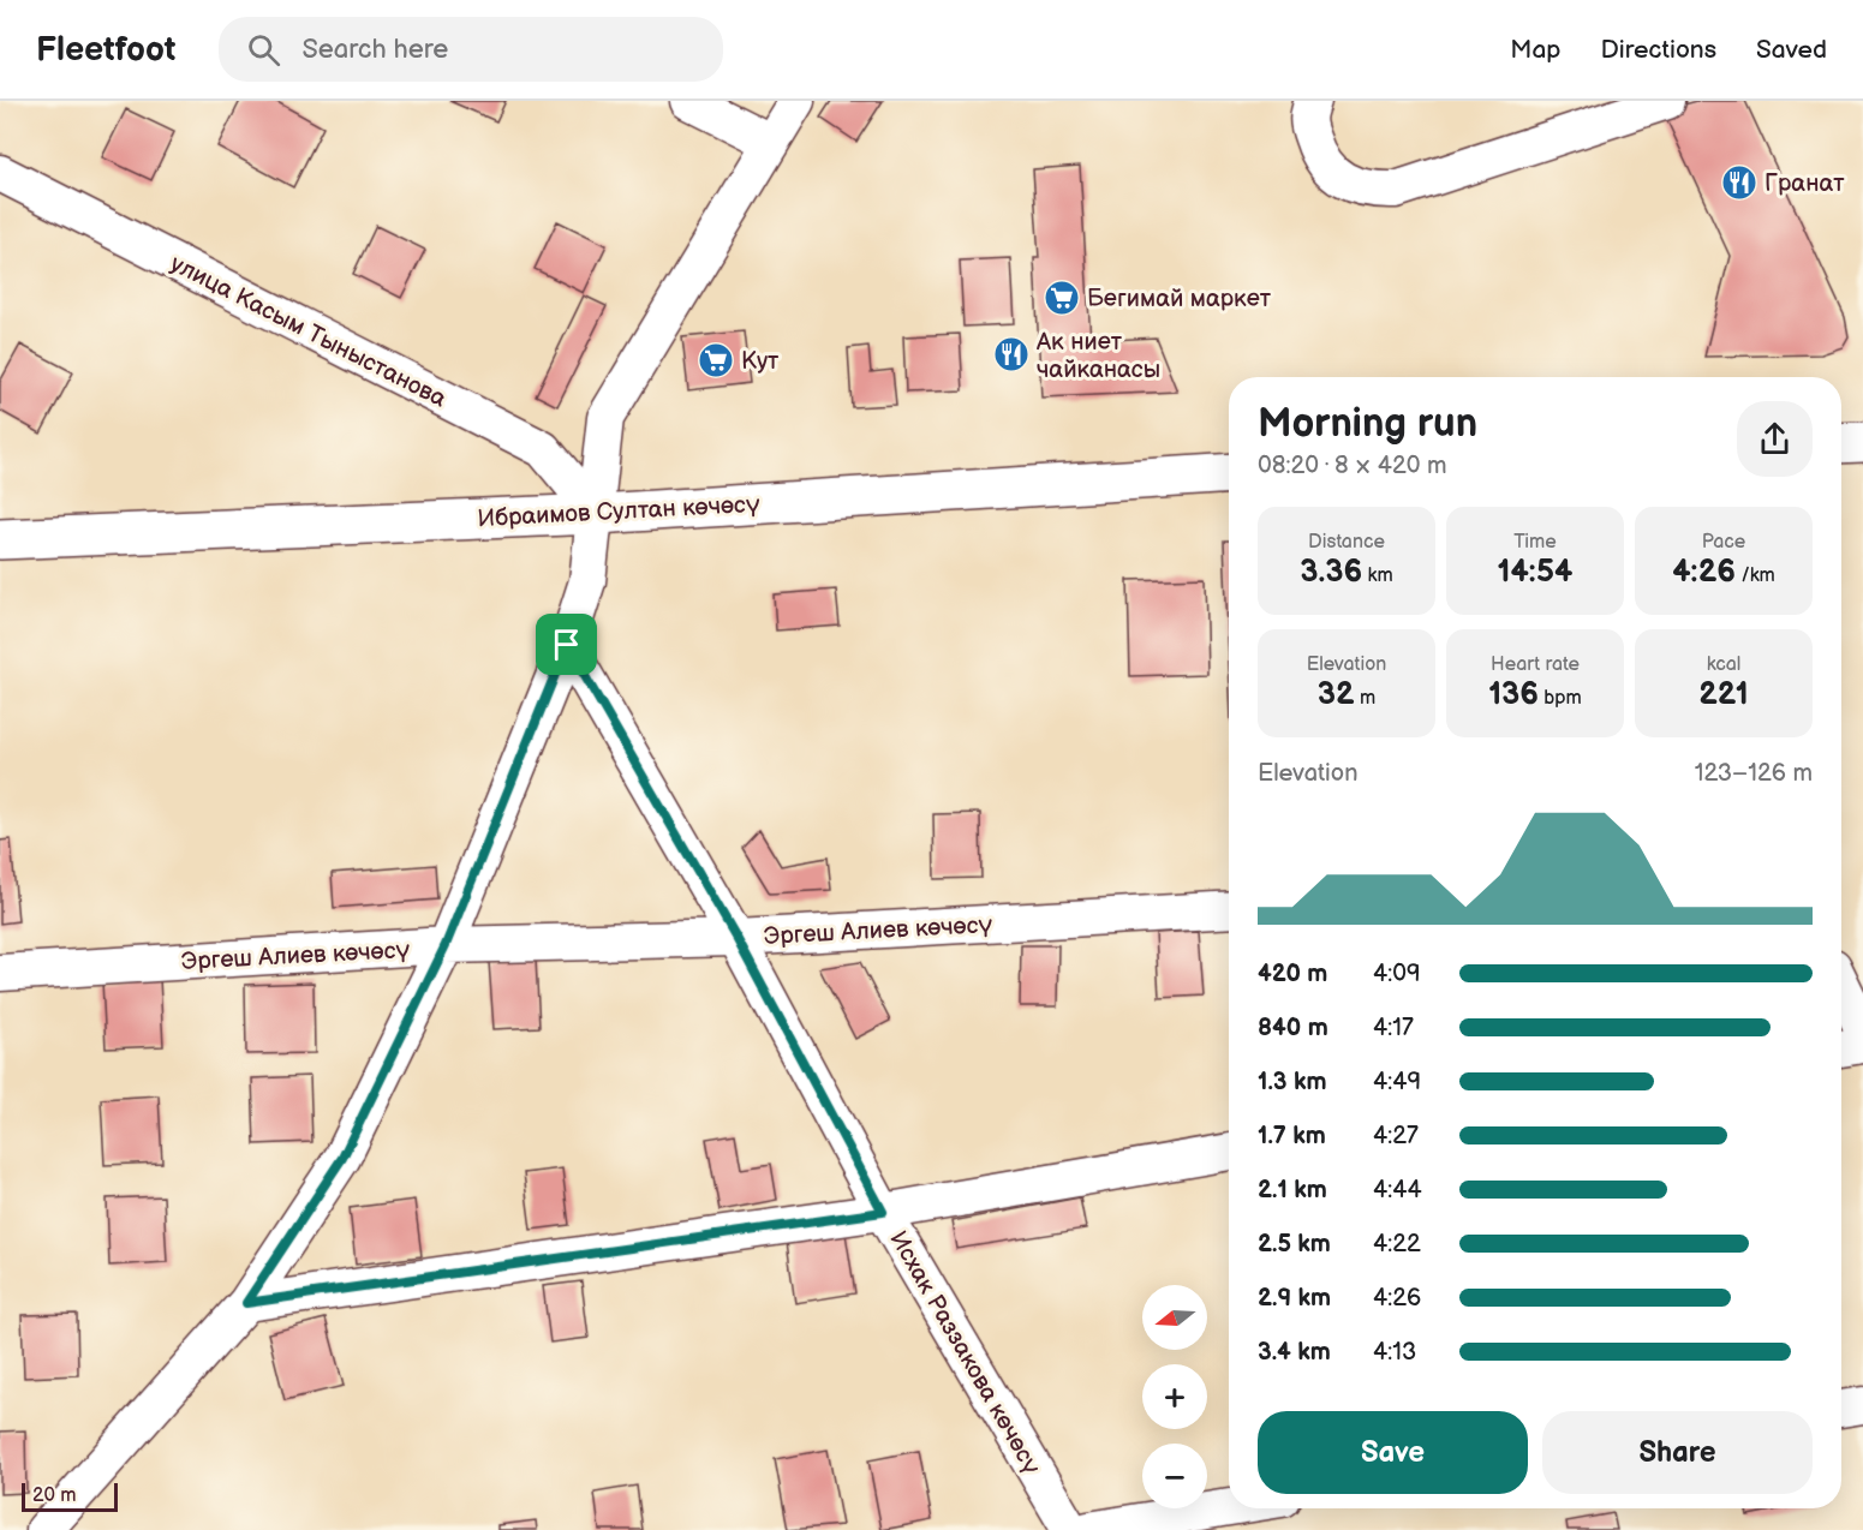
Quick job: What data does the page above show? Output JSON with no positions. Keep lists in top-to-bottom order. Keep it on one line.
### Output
{"streets":{"main road":["Ибраимов Султан көчөсү"],"street":["улица Касым Тыныстанова","Эргеш Алиев көчөсү","Исхак Раззакова көчөсү"]},"crossings":[["улица Касым Тыныстанова","Ибраимов Султан көчөсү"],["Эргеш Алиев көчөсү","Исхак Раззакова көчөсү"]],"places":{"restaurant":["Гранат","Ак ниет чайканасы"],"supermarket":["Бегимай маркет","Кут"]},"scale_bar":"20 m","north":"left","page":{"header":"Fleetfoot","search":"Search here","nav":["Map","Directions","Saved"],"heading":["Morning run","08:20 · 8 × 420 m"],"stats":[["Distance","3.36 km"],["Time","14:54"],["Pace","4:26 /km"],["Elevation","32 m"],["Heart rate","136 bpm"],["kcal","221"]],"chart":["Elevation","123–126 m"],"list":[{"name":"420 m","note":"4:09"},{"name":"840 m","note":"4:17"},{"name":"1.3 km","note":"4:49"},{"name":"1.7 km","note":"4:27"},{"name":"2.1 km","note":"4:44"},{"name":"2.5 km","note":"4:22"},{"name":"2.9 km","note":"4:26"},{"name":"3.4 km","note":"4:13"}],"map_buttons":["+","−"],"buttons":["Save","Share"],"scale":"20 m"}}
